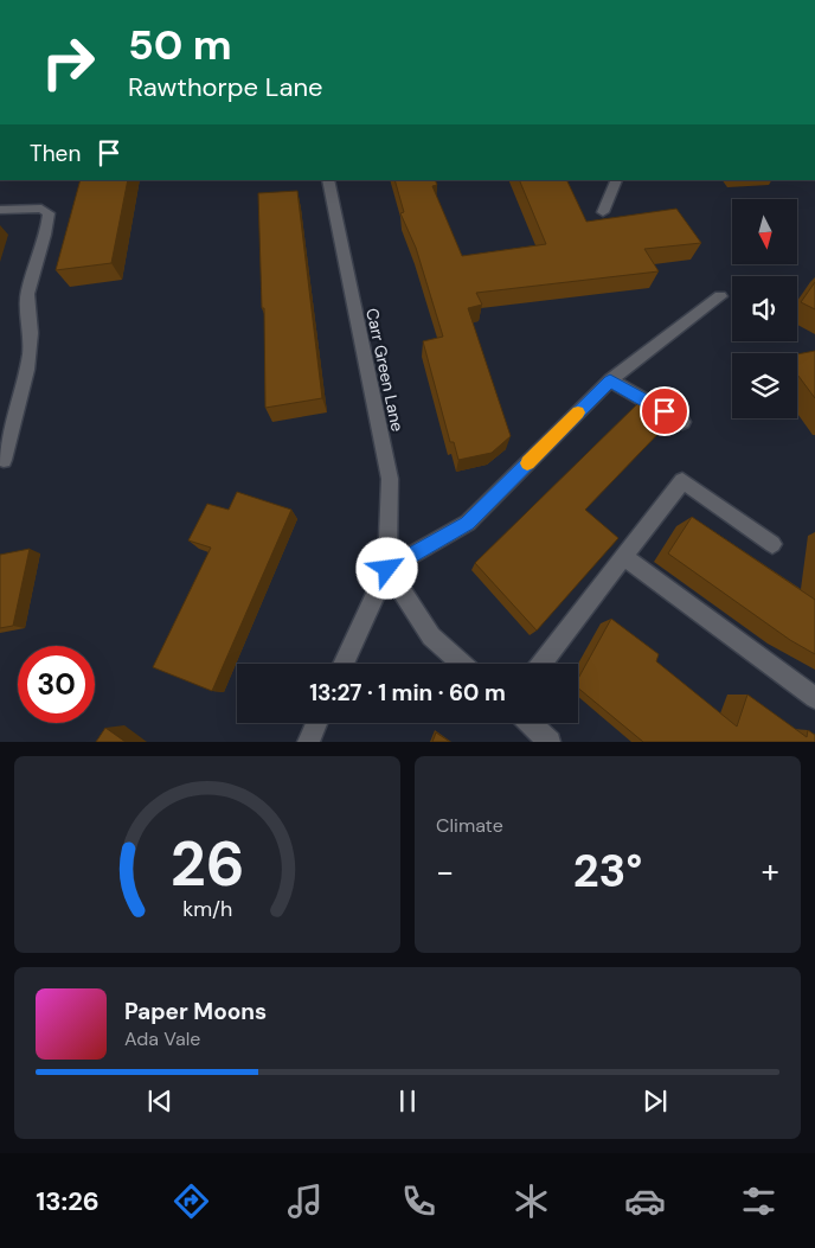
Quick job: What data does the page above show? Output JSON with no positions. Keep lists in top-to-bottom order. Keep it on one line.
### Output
{"streets":{"street":["Carr Green Lane"]},"north":"bottom","page":{"turn":["50 m","Rawthorpe Lane"],"then":"Then","limit":"30","trip":"13:27 · 1 min · 60 m","tile":"Climate","heat":["−","23°","+"],"song":["Paper Moons","Ada Vale"],"tabs":"13:26","gauge":["26","km/h"]}}
